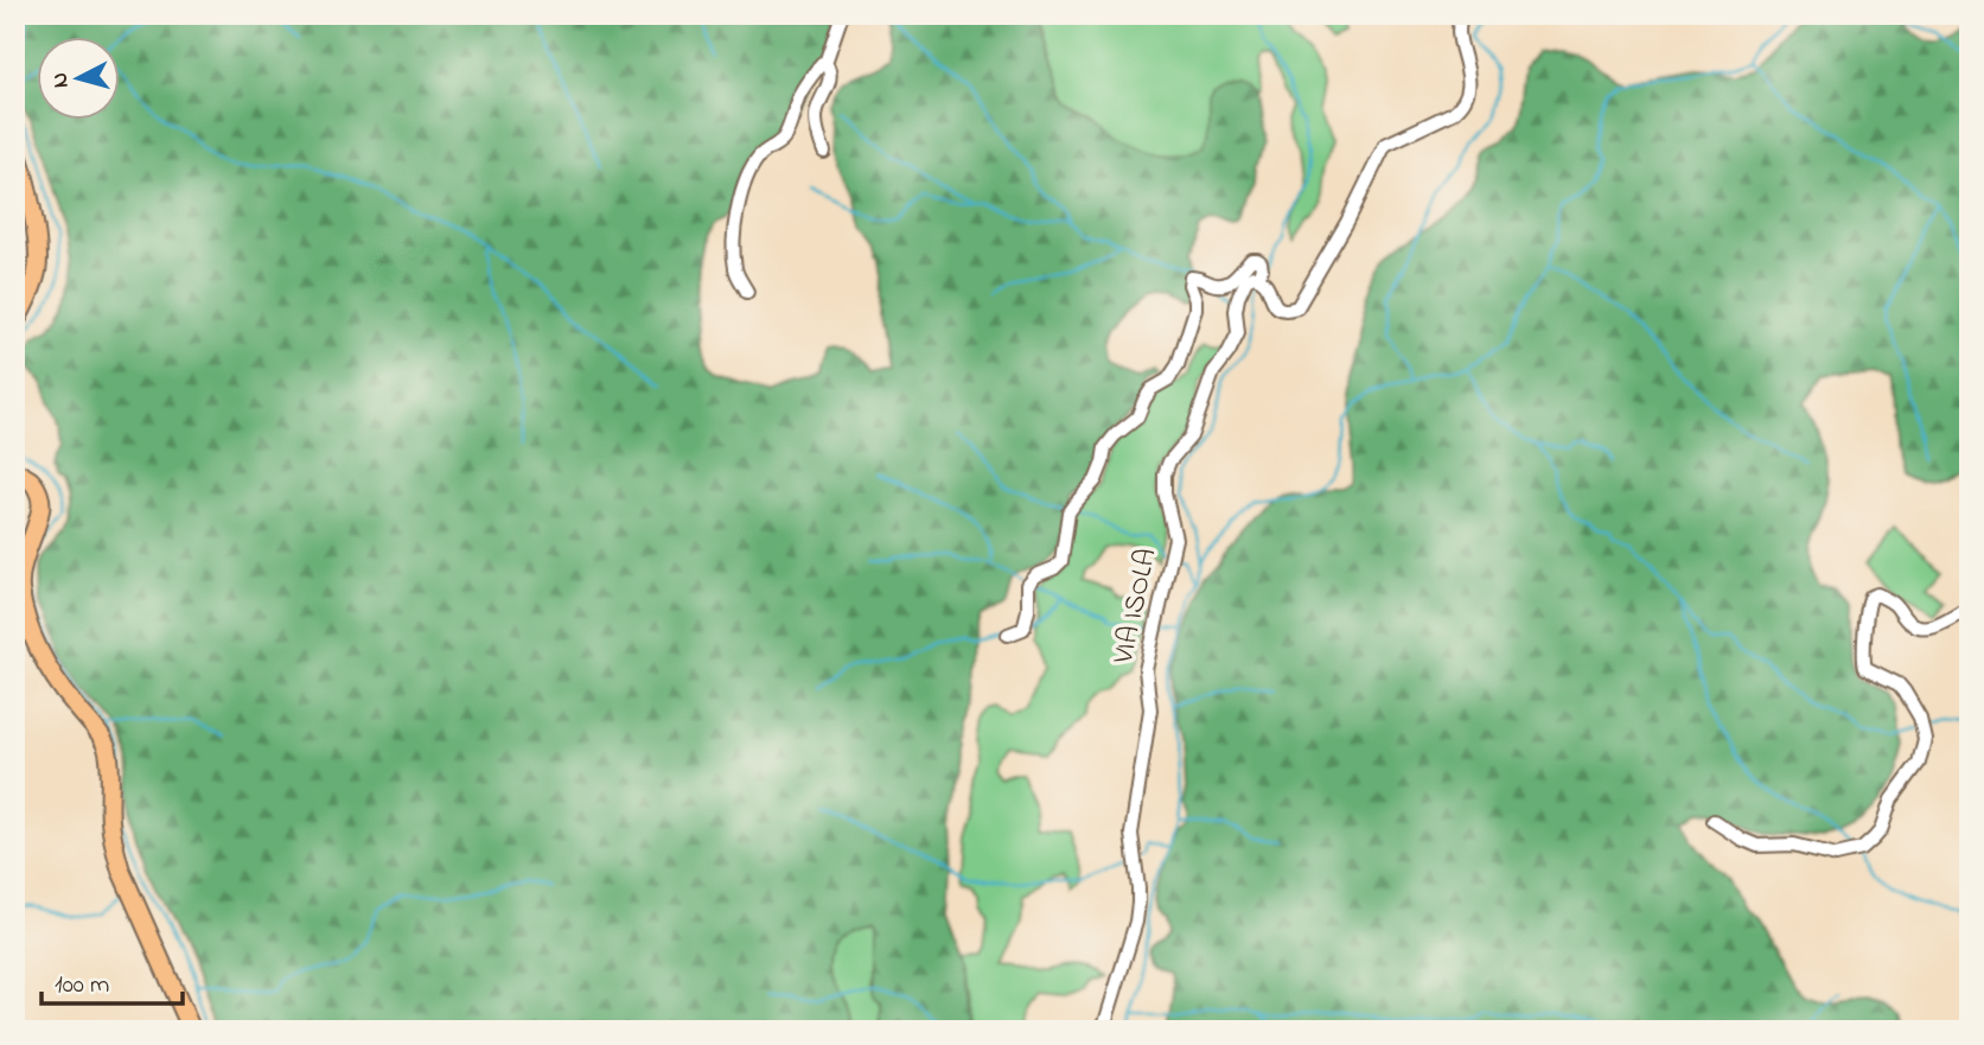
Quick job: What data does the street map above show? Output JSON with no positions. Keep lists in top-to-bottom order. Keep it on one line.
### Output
{"streets":{"street":["VIA ISOLA"]},"scale_bar":"100 m","north":"left"}
